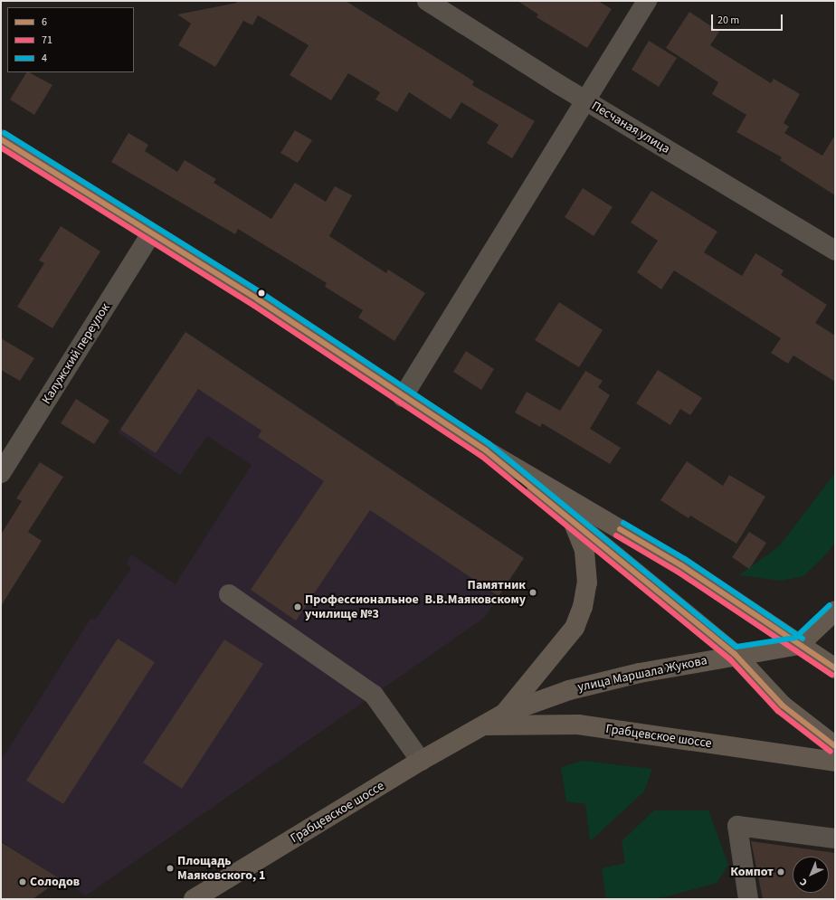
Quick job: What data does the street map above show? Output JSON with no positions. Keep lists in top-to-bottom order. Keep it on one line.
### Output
{"streets":{"main road":["улица Маршала Жукова","Грабцевское шоссе"],"street":["Песчаная улица","Калужский переулок"]},"crossings":[["улица Маршала Жукова","Грабцевское шоссе"]],"places":["Памятник В.В.Маяковскому","Профессиональное училище №3","Площадь Маяковского, 1","Компот","Солодов"],"lines":["transit line 4","transit line 6","transit line 71"],"legend":["6","71","4"],"scale_bar":"20 m","north":"bottom left"}
